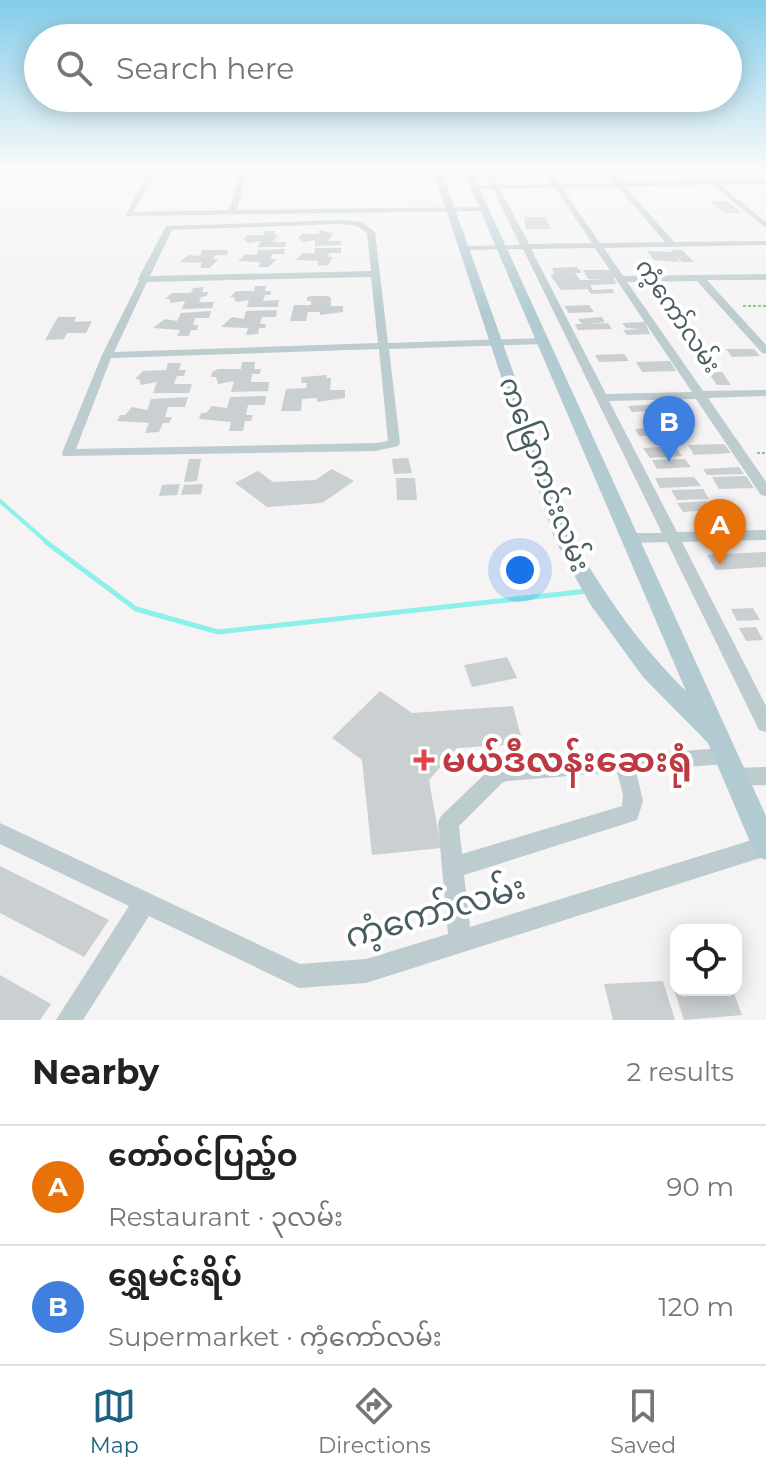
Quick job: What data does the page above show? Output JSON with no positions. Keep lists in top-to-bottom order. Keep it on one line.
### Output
{"streets":{"main road":["ကမြောကင်းလမ်း"],"street":["ကံ့ကော်လမ်း"]},"crossings":[["ကံ့ကော်လမ်း","ကမြောကင်းလမ်း"]],"places":{"health":["မယ်ဒီလန်းဆေးရုံ"]},"page":{"search":"Search here","pins":["B","A"],"heading":["Nearby","2 results"],"list":[{"mark":"A","name":"တော်ဝင်ပြည့်ဝ","note":"Restaurant · ၃လမ်း","value":"90 m"},{"mark":"B","name":"ရွှေမင်းရိပ်","note":"Supermarket · ကံ့ကော်လမ်း","value":"120 m"}],"nav":["Map","Directions","Saved"]}}
